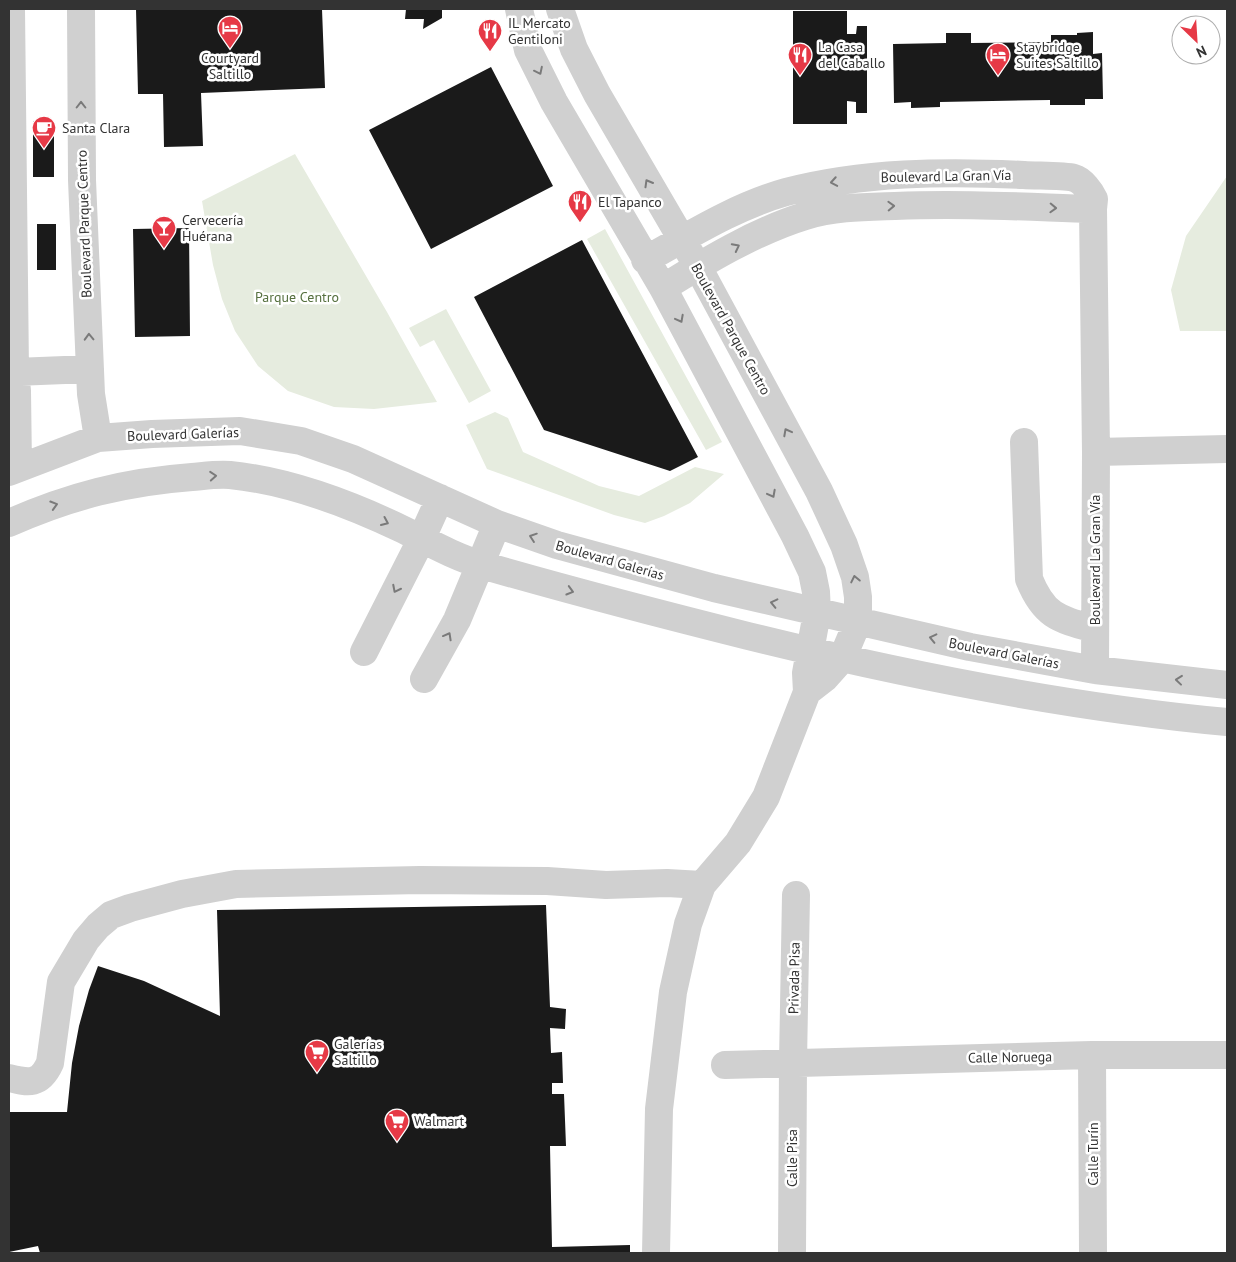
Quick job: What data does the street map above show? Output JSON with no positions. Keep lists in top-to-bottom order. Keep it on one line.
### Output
{"streets":{"street":["Boulevard La Gran Vía","Boulevard Parque Centro","Boulevard Galerías","Privada Pisa","Calle Noruega","Calle Turín","Calle Pisa"]},"crossings":[["Boulevard La Gran Vía","Boulevard Parque Centro"],["Boulevard La Gran Vía","Boulevard Galerías"],["Boulevard Parque Centro","Boulevard Galerías"],["Privada Pisa","Calle Noruega"],["Privada Pisa","Calle Pisa"],["Calle Noruega","Calle Turín"],["Calle Noruega","Calle Pisa"]],"parks":["Parque Centro"],"places":{"hotel":["Courtyard Saltillo","Staybridge Suites Saltillo"],"restaurant":["IL Mercato Gentiloni","La Casa del Caballo","El Tapanco"],"cafe":["Santa Clara"],"bar":["Cervecería Huérana"],"supermarket":["Galerías Saltillo","Walmart"]},"north":"bottom right"}
